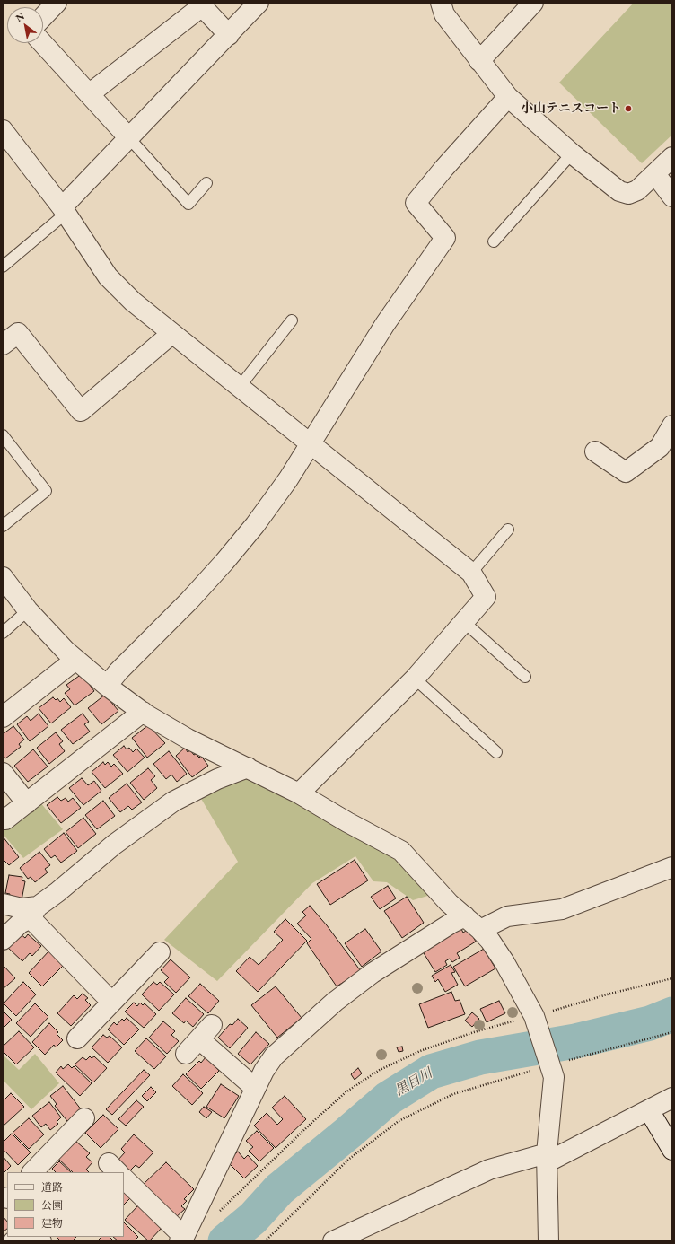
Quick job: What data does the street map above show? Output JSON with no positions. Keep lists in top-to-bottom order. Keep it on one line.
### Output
{"water":["黒目川"],"places":["小山テニスコート"],"legend":["道路","公園","建物"],"north":"top left"}
